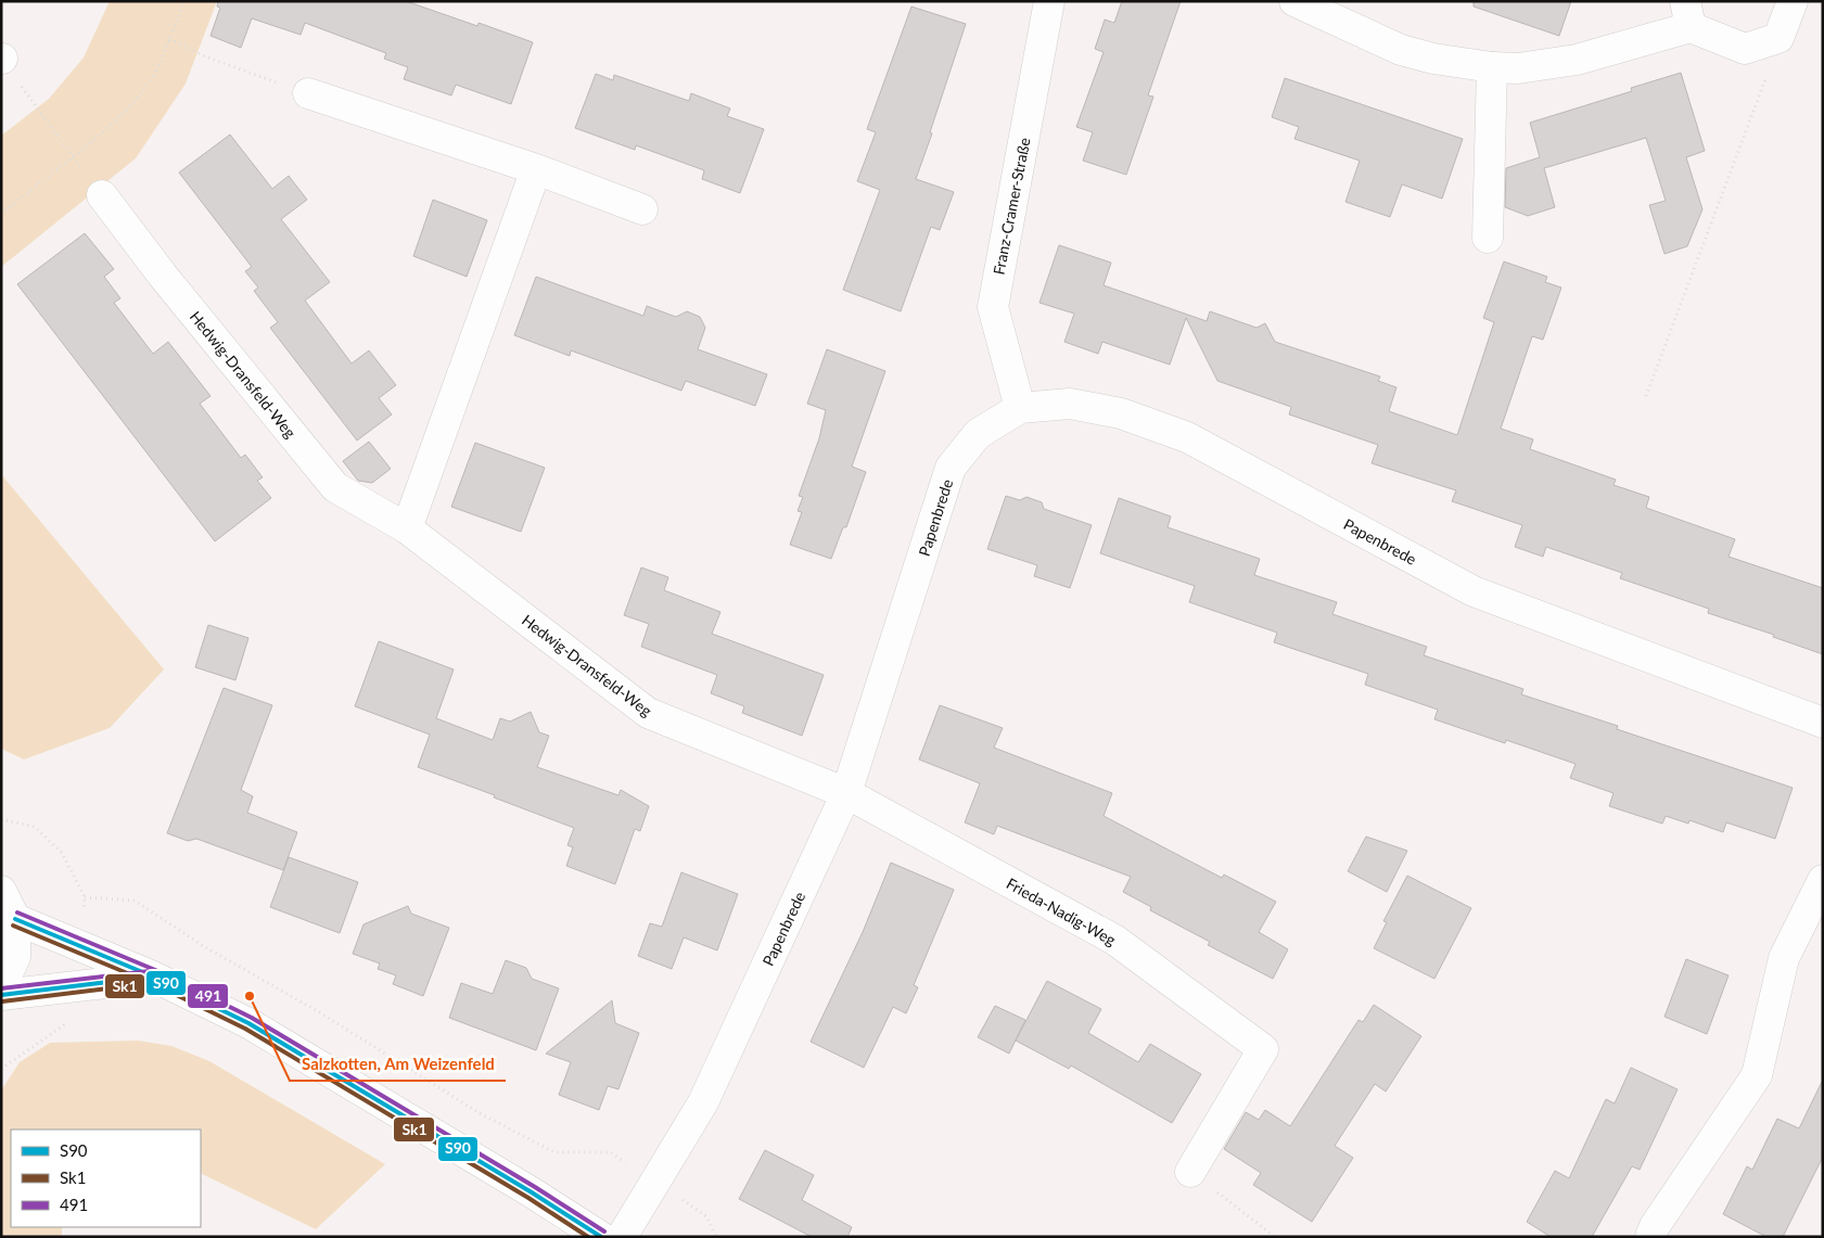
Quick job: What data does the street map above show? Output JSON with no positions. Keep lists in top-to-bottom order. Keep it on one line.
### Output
{"streets":{"street":["Franz-Cramer-Straße","Hedwig-Dransfeld-Weg","Papenbrede","Frieda-Nadig-Weg"]},"crossings":[["Franz-Cramer-Straße","Papenbrede"],["Hedwig-Dransfeld-Weg","Papenbrede"],["Hedwig-Dransfeld-Weg","Frieda-Nadig-Weg"],["Papenbrede","Frieda-Nadig-Weg"]],"places":["Salzkotten, Am Weizenfeld"],"lines":["transit line 491","transit line S90","transit line Sk1"],"legend":["S90","Sk1","491"]}
